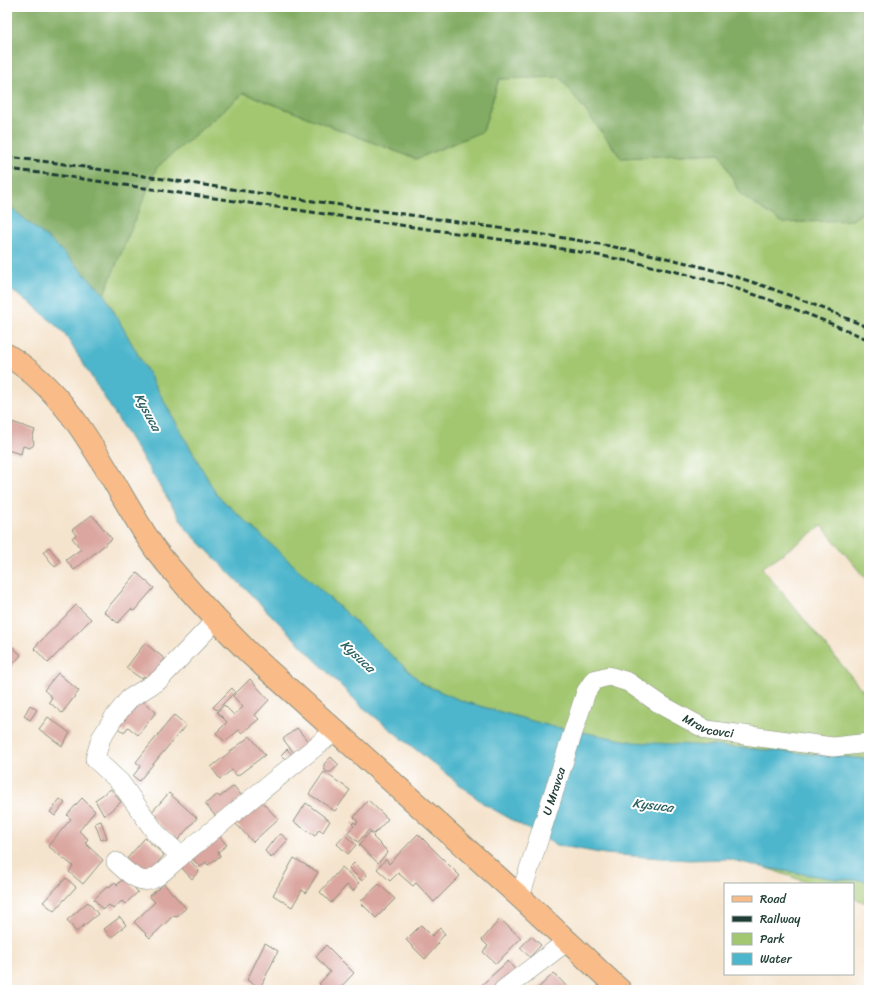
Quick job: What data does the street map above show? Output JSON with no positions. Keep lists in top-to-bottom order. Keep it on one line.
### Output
{"streets":{"street":["Mravcovci","U Mravca"]},"crossings":[["Mravcovci","U Mravca"]],"water":["Kysuca"],"legend":["Road","Railway","Park","Water"]}
